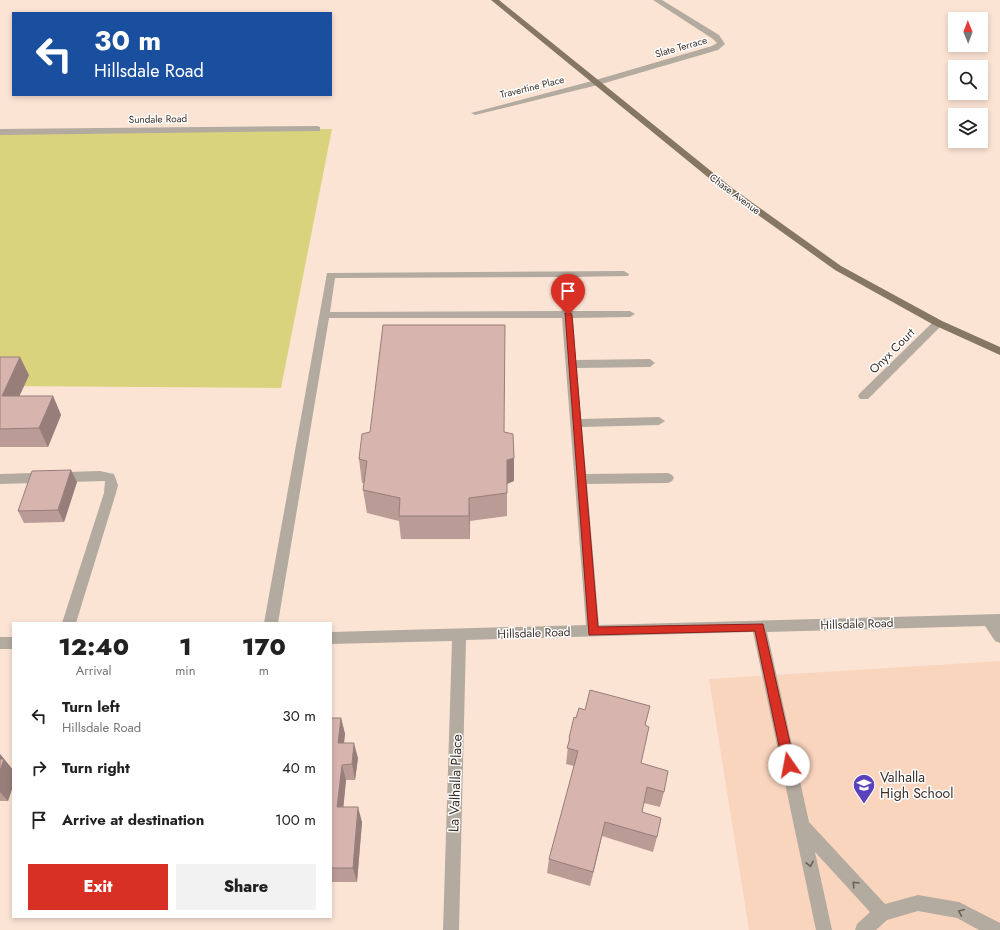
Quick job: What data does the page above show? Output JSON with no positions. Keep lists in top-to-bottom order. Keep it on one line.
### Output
{"streets":{"main road":["Chase Avenue"],"street":["Slate Terrace","Travertine Place","Sundale Road","Onyx Court","Hillsdale Road","La Valhalla Place"]},"crossings":[["Slate Terrace","Travertine Place"],["Slate Terrace","Chase Avenue"],["Travertine Place","Chase Avenue"],["Chase Avenue","Onyx Court"],["Hillsdale Road","La Valhalla Place"]],"places":{"school or university":["Valhalla High School"]},"north":"top","page":{"turn":["30 m","Hillsdale Road"],"eta":["12:40","Arrival","1","min","170","m"],"list":[{"name":"Turn left","note":"Hillsdale Road","value":"30 m"},{"name":"Turn right","value":"40 m"},{"name":"Arrive at destination","value":"100 m"}],"buttons":["Exit","Share"]}}
